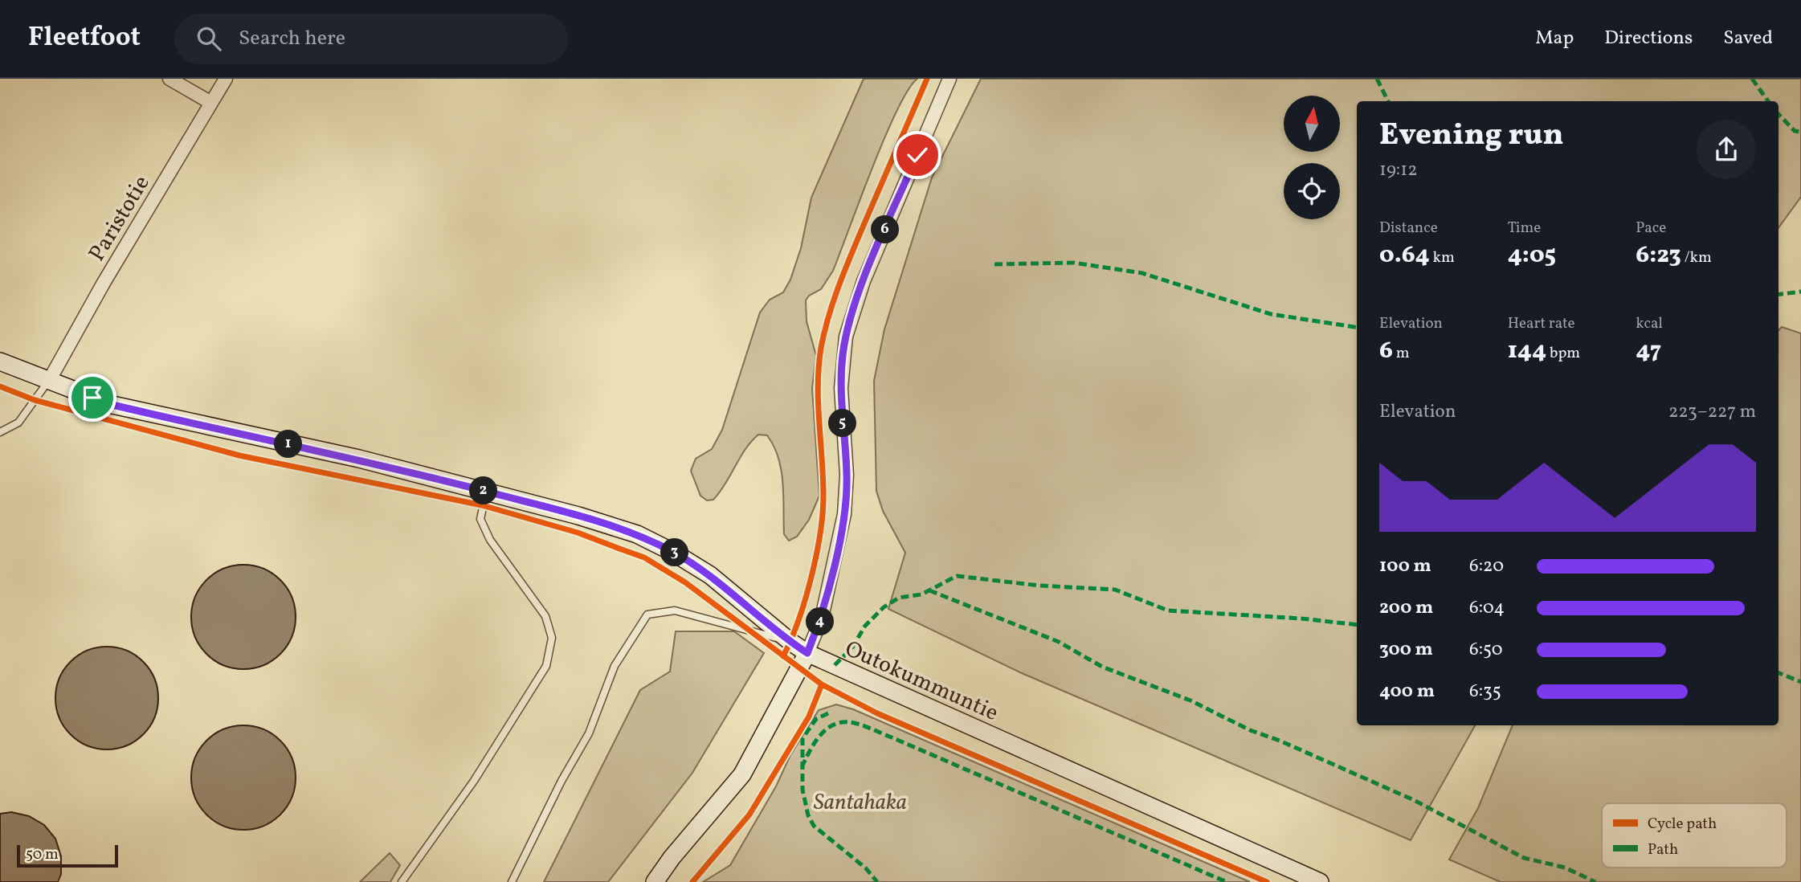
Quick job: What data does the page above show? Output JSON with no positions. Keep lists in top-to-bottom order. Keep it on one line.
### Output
{"streets":{"street":["Paristotie","Outokummuntie"]},"crossings":[["Paristotie","Outokummuntie"]],"parks":["Santahaka"],"legend":["Cycle path","Path"],"scale_bar":"50 m","north":"top","page":{"header":"Fleetfoot","search":"Search here","nav":["Map","Directions","Saved"],"heading":["Evening run","19:12"],"stats":[["Distance","0.64 km"],["Time","4:05"],["Pace","6:23 /km"],["Elevation","6 m"],["Heart rate","144 bpm"],["kcal","47"]],"pins":["6","5","1","2","3","4"],"chart":["Elevation","223–227 m"],"list":[{"name":"100 m","note":"6:20"},{"name":"200 m","note":"6:04"},{"name":"300 m","note":"6:50"},{"name":"400 m","note":"6:35"}],"scale":"50 m"}}
